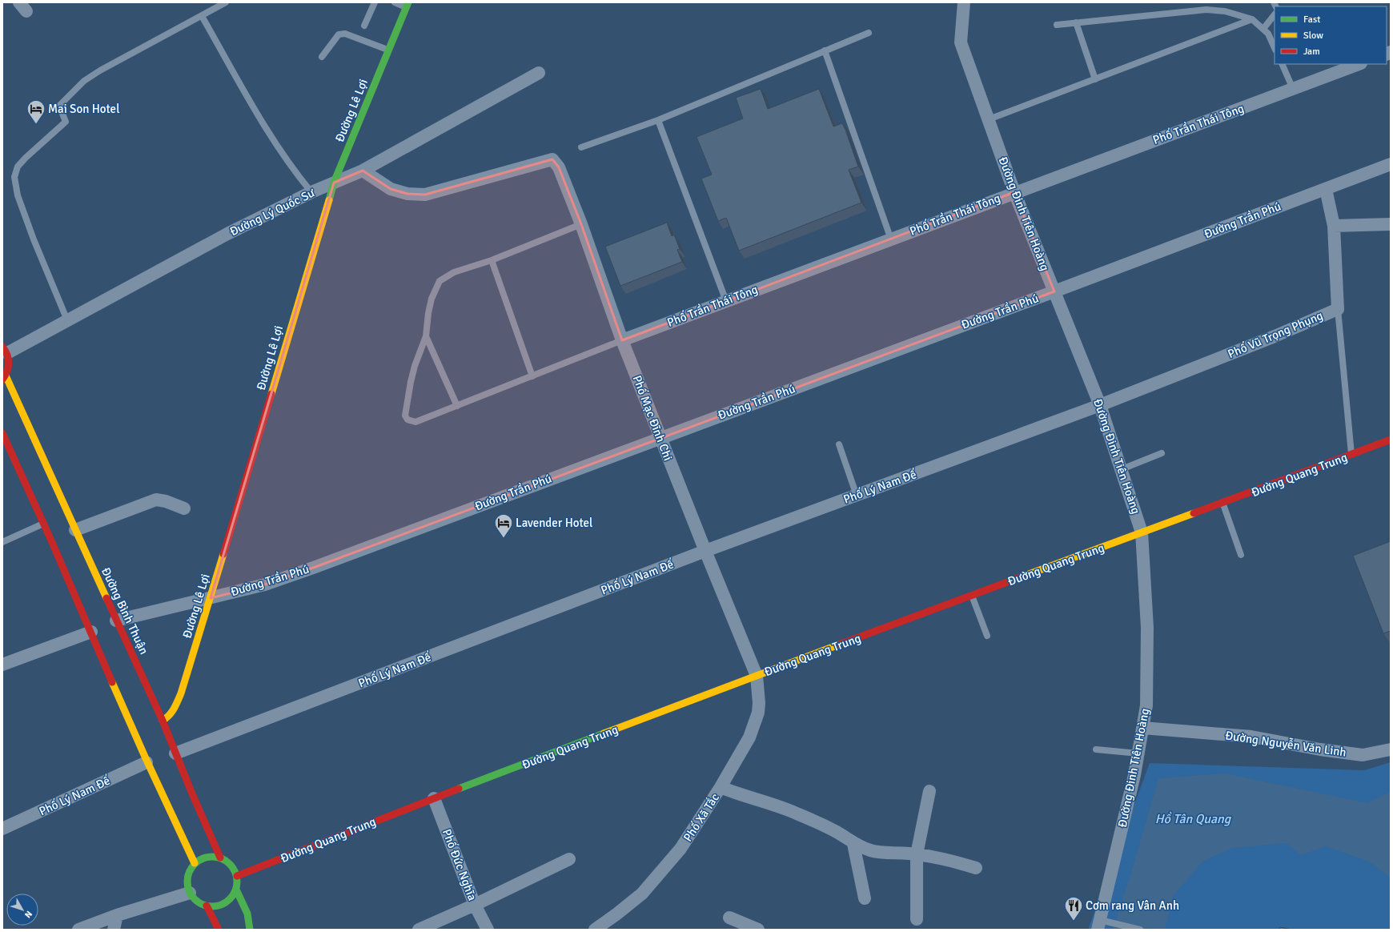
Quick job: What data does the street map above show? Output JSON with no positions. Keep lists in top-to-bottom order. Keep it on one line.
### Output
{"streets":{"main road":["Đường Lê Lợi","Đường Quang Trung","Đường Bình Thuận"],"street":["Phố Trần Thái Tông","Đường Lý Quốc Sư","Đường Đinh Tiên Hoàng","Đường Trần Phú","Phố Vũ Trọng Phụng","Phố Mạc Đĩnh Chi","Phố Lý Nam Đế","Đường Nguyễn Văn Linh","Phố Xã Tắc","Phố Đức Nghĩa"]},"crossings":[["Đường Lê Lợi","Đường Lý Quốc Sư"],["Đường Lê Lợi","Đường Trần Phú"],["Đường Lê Lợi","Đường Bình Thuận"],["Phố Trần Thái Tông","Đường Đinh Tiên Hoàng"],["Phố Trần Thái Tông","Phố Mạc Đĩnh Chi"],["Đường Lý Quốc Sư","Phố Mạc Đĩnh Chi"],["Đường Đinh Tiên Hoàng","Đường Trần Phú"],["Đường Đinh Tiên Hoàng","Phố Vũ Trọng Phụng"],["Đường Đinh Tiên Hoàng","Đường Quang Trung"],["Đường Đinh Tiên Hoàng","Phố Lý Nam Đế"],["Đường Đinh Tiên Hoàng","Đường Nguyễn Văn Linh"],["Đường Trần Phú","Phố Vũ Trọng Phụng"],["Đường Trần Phú","Phố Mạc Đĩnh Chi"],["Đường Trần Phú","Đường Bình Thuận"],["Phố Vũ Trọng Phụng","Phố Lý Nam Đế"],["Phố Mạc Đĩnh Chi","Đường Quang Trung"],["Phố Mạc Đĩnh Chi","Phố Lý Nam Đế"],["Phố Mạc Đĩnh Chi","Phố Xã Tắc"],["Đường Quang Trung","Đường Bình Thuận"],["Đường Quang Trung","Phố Xã Tắc"],["Đường Quang Trung","Phố Đức Nghĩa"],["Phố Lý Nam Đế","Đường Bình Thuận"]],"water":["Hồ Tân Quang"],"places":{"hotel":["Mai Son Hotel","Lavender Hotel"],"restaurant":["Cơm rang Vân Anh"]},"legend":["Fast","Slow","Jam"],"north":"bottom right"}
